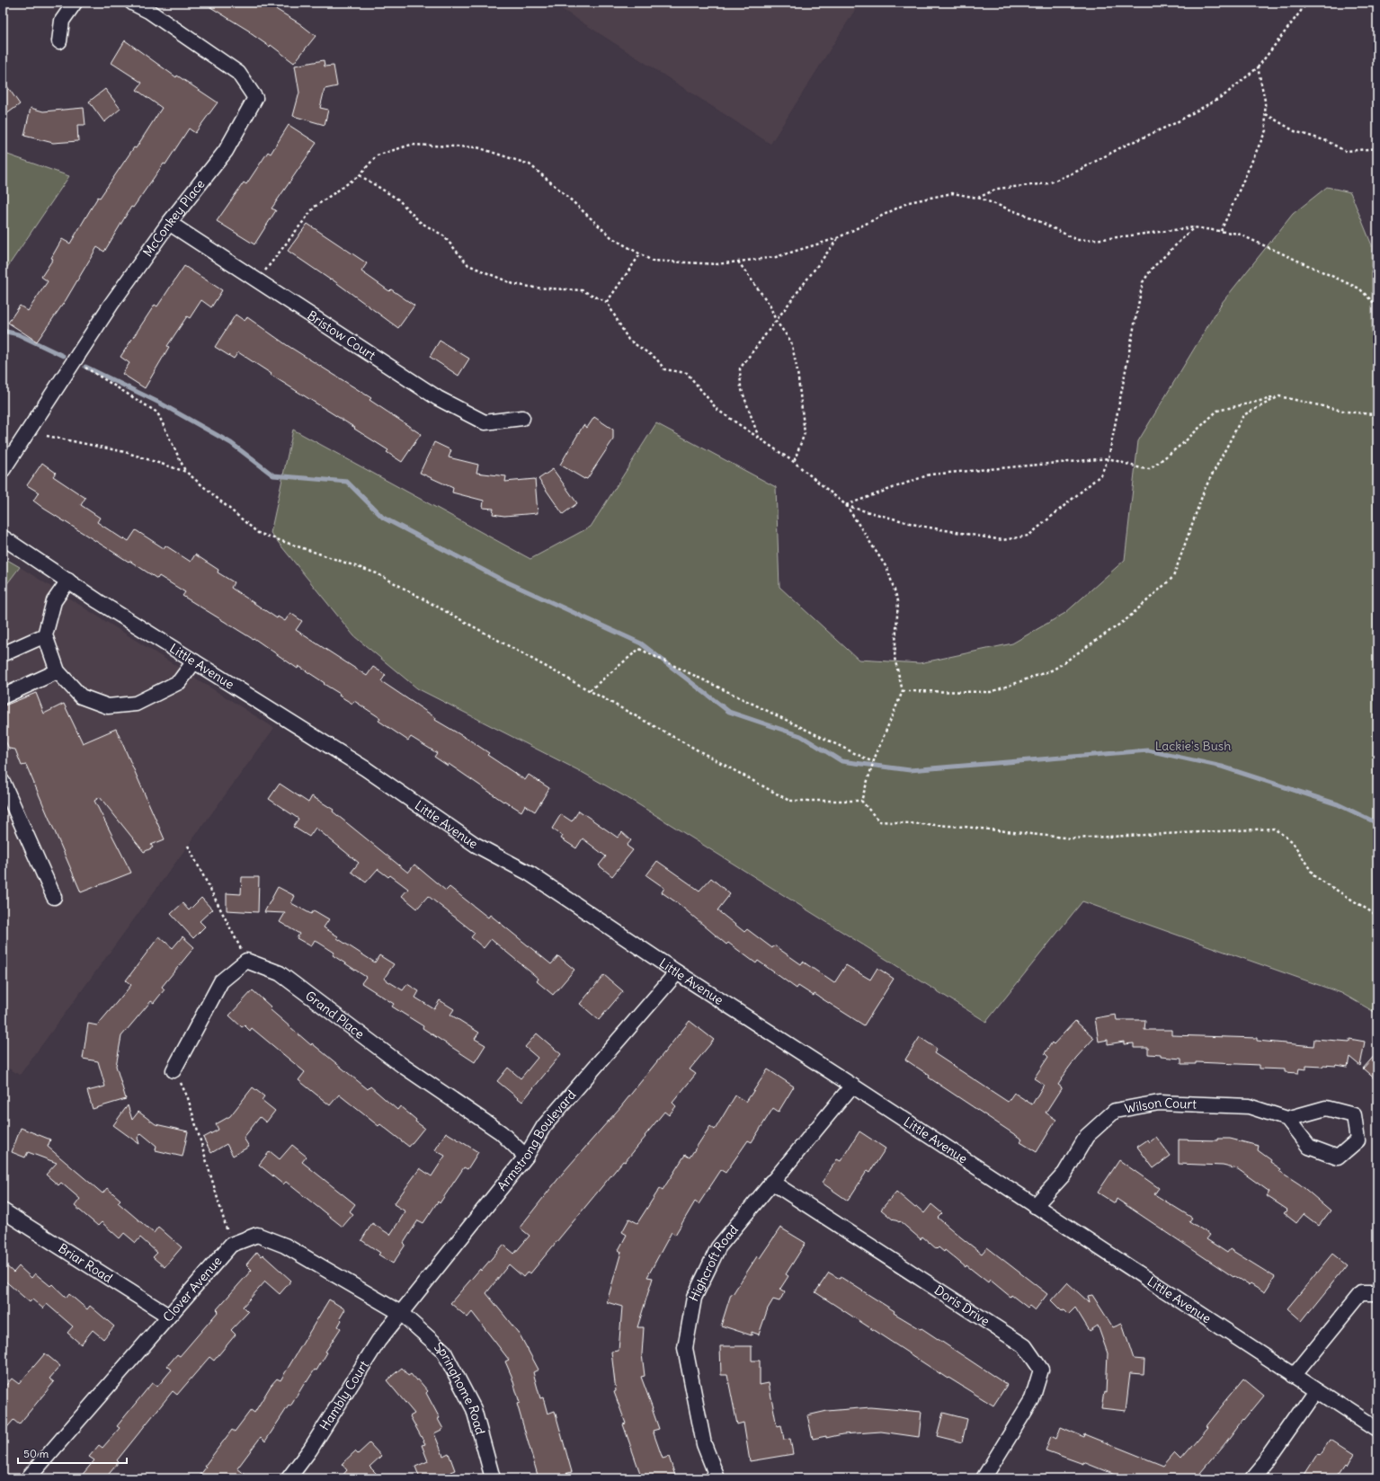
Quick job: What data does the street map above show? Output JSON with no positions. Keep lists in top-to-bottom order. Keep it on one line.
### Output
{"streets":{"street":["McConkey Place","Bristow Court","Little Avenue","Grand Place","Wilson Court","Armstrong Boulevard","Briar Road","Highcroft Road","Clover Avenue","Doris Drive","Springhome Road","Hambly Court"]},"crossings":[["McConkey Place","Bristow Court"],["Little Avenue","Wilson Court"],["Little Avenue","Armstrong Boulevard"],["Little Avenue","Highcroft Road"],["Grand Place","Armstrong Boulevard"],["Armstrong Boulevard","Clover Avenue"],["Armstrong Boulevard","Springhome Road"],["Armstrong Boulevard","Hambly Court"],["Briar Road","Clover Avenue"],["Highcroft Road","Doris Drive"],["Clover Avenue","Springhome Road"],["Clover Avenue","Hambly Court"],["Springhome Road","Hambly Court"]],"parks":["Lackie's Bush"],"scale_bar":"50 m"}
